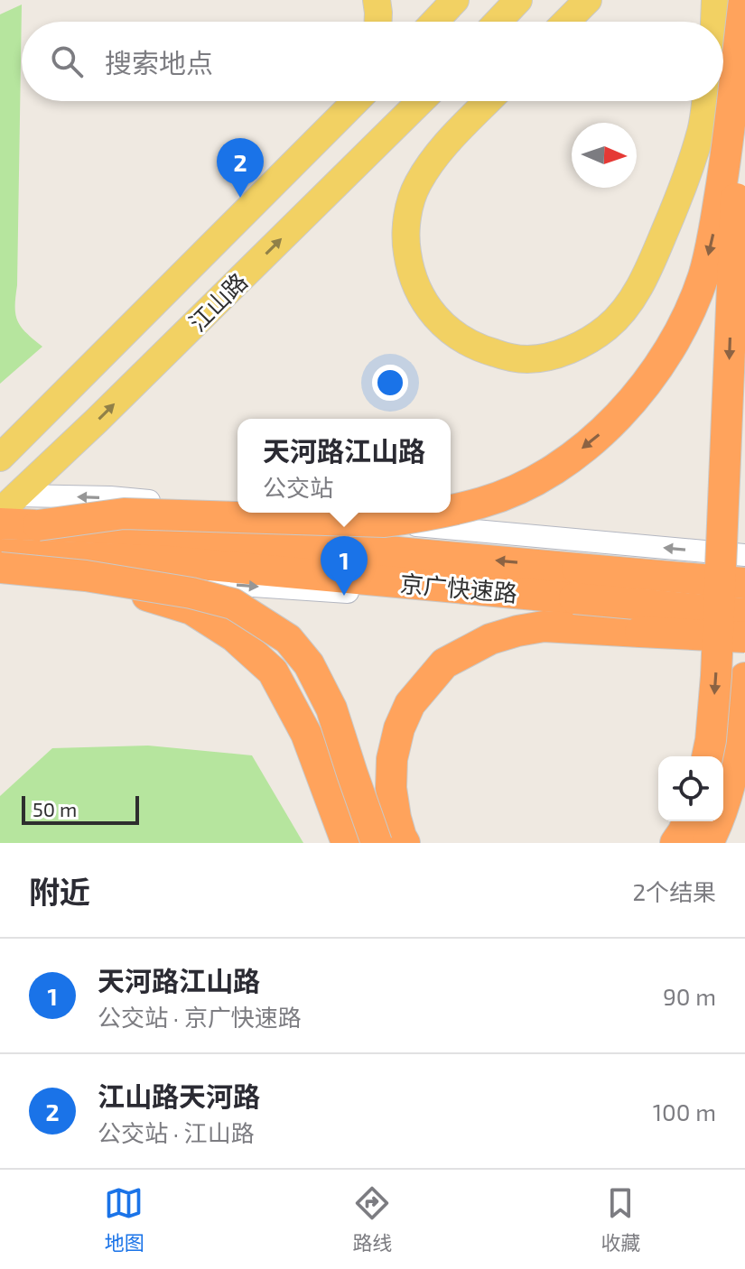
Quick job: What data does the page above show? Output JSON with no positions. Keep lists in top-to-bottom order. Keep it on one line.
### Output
{"streets":{"highway":["京广快速路"],"main road":["江山路"]},"scale_bar":"50 m","north":"right","page":{"search":"搜索地点","pins":["2","1"],"popup":["天河路江山路","公交站"],"scale":"50 m","heading":["附近","2个结果"],"list":[{"mark":"1","name":"天河路江山路","note":"公交站 · 京广快速路","value":"90 m"},{"mark":"2","name":"江山路天河路","note":"公交站 · 江山路","value":"100 m"}],"nav":["地图","路线","收藏"]}}
